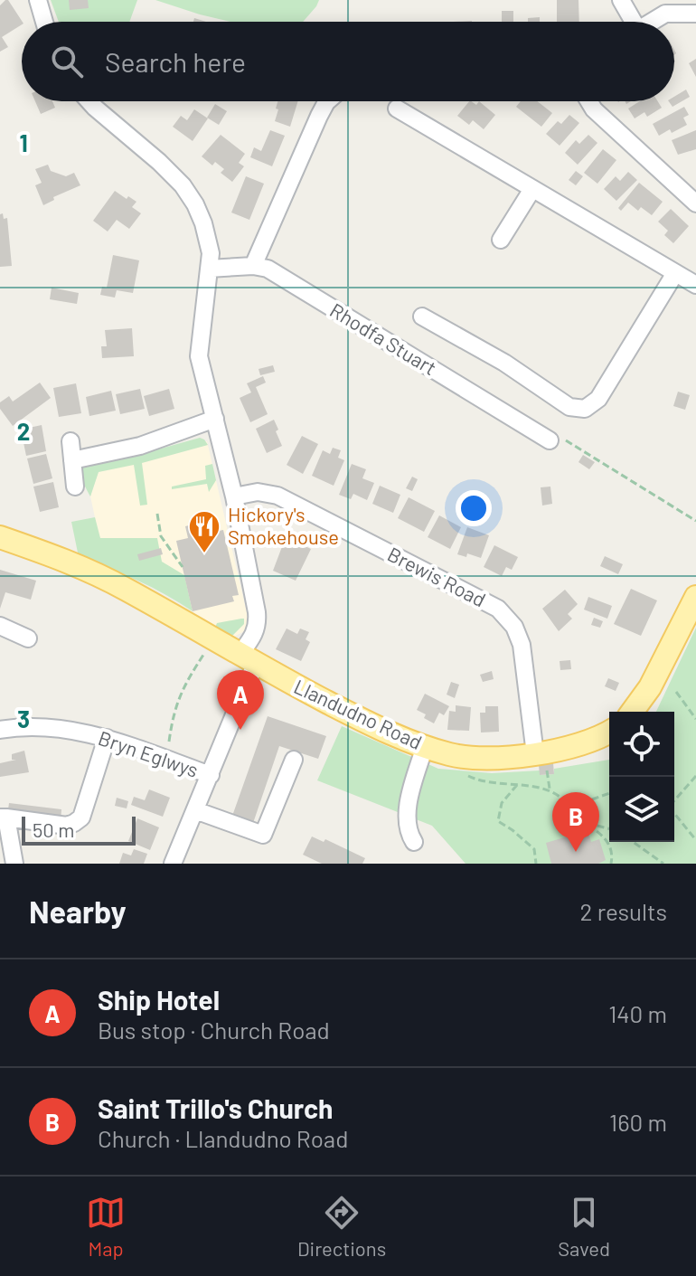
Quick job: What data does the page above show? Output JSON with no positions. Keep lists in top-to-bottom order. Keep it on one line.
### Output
{"streets":{"main road":["Llandudno Road"],"street":["Rhodfa Stuart","Brewis Road","Bryn Eglwys"]},"crossings":[["Brewis Road","Llandudno Road"]],"places":{"restaurant":["Hickory's Smokehouse"]},"scale_bar":"50 m","page":{"search":"Search here","pins":["A","B"],"scale":"50 m","heading":["Nearby","2 results"],"list":[{"mark":"A","name":"Ship Hotel","note":"Bus stop · Church Road","value":"140 m"},{"mark":"B","name":"Saint Trillo's Church","note":"Church · Llandudno Road","value":"160 m"}],"nav":["Map","Directions","Saved"]},"grid":{"rows":["1","2","3"]}}
